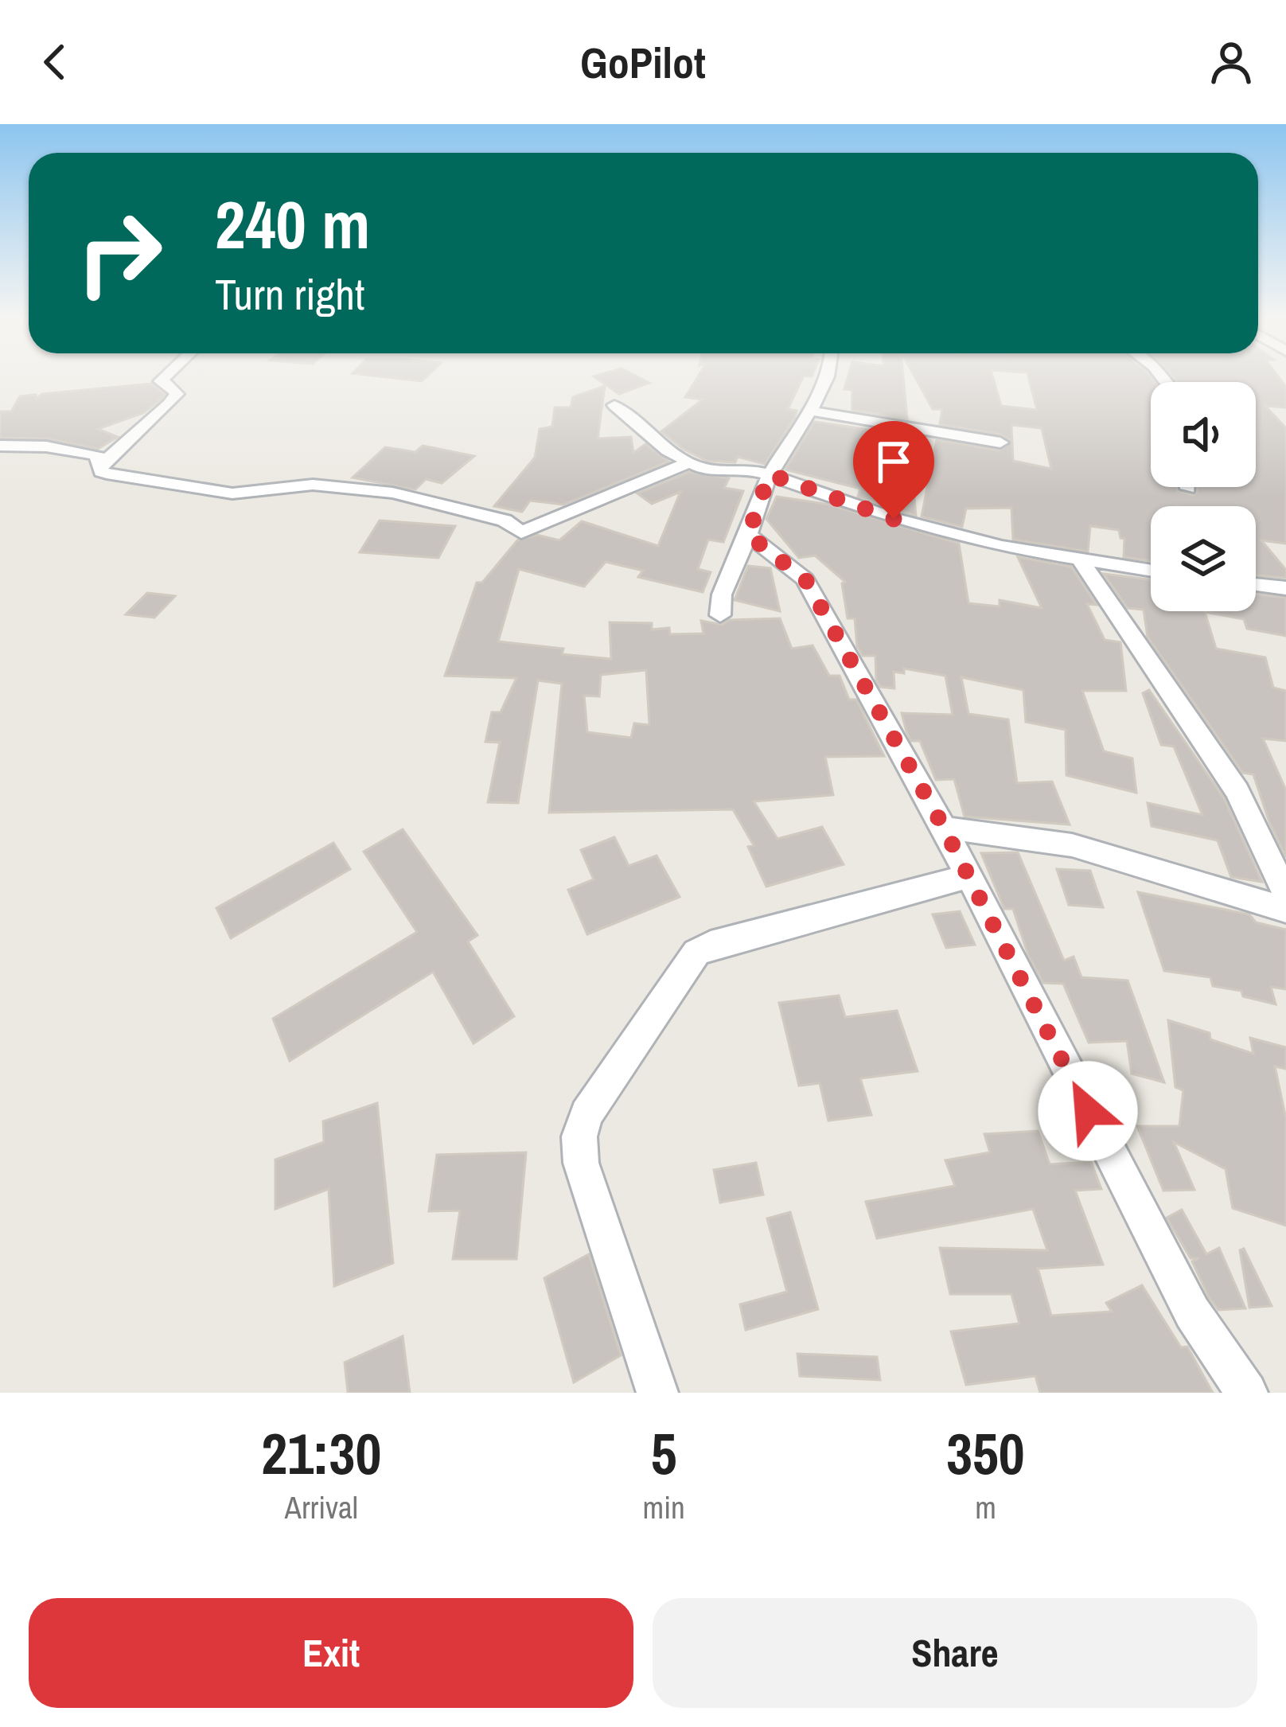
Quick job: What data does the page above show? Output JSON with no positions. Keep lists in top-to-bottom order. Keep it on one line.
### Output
{"page":{"header":"GoPilot","turn":["240 m","Turn right"],"eta":["21:30","Arrival","5","min","350","m"],"buttons":["Exit","Share"]}}
